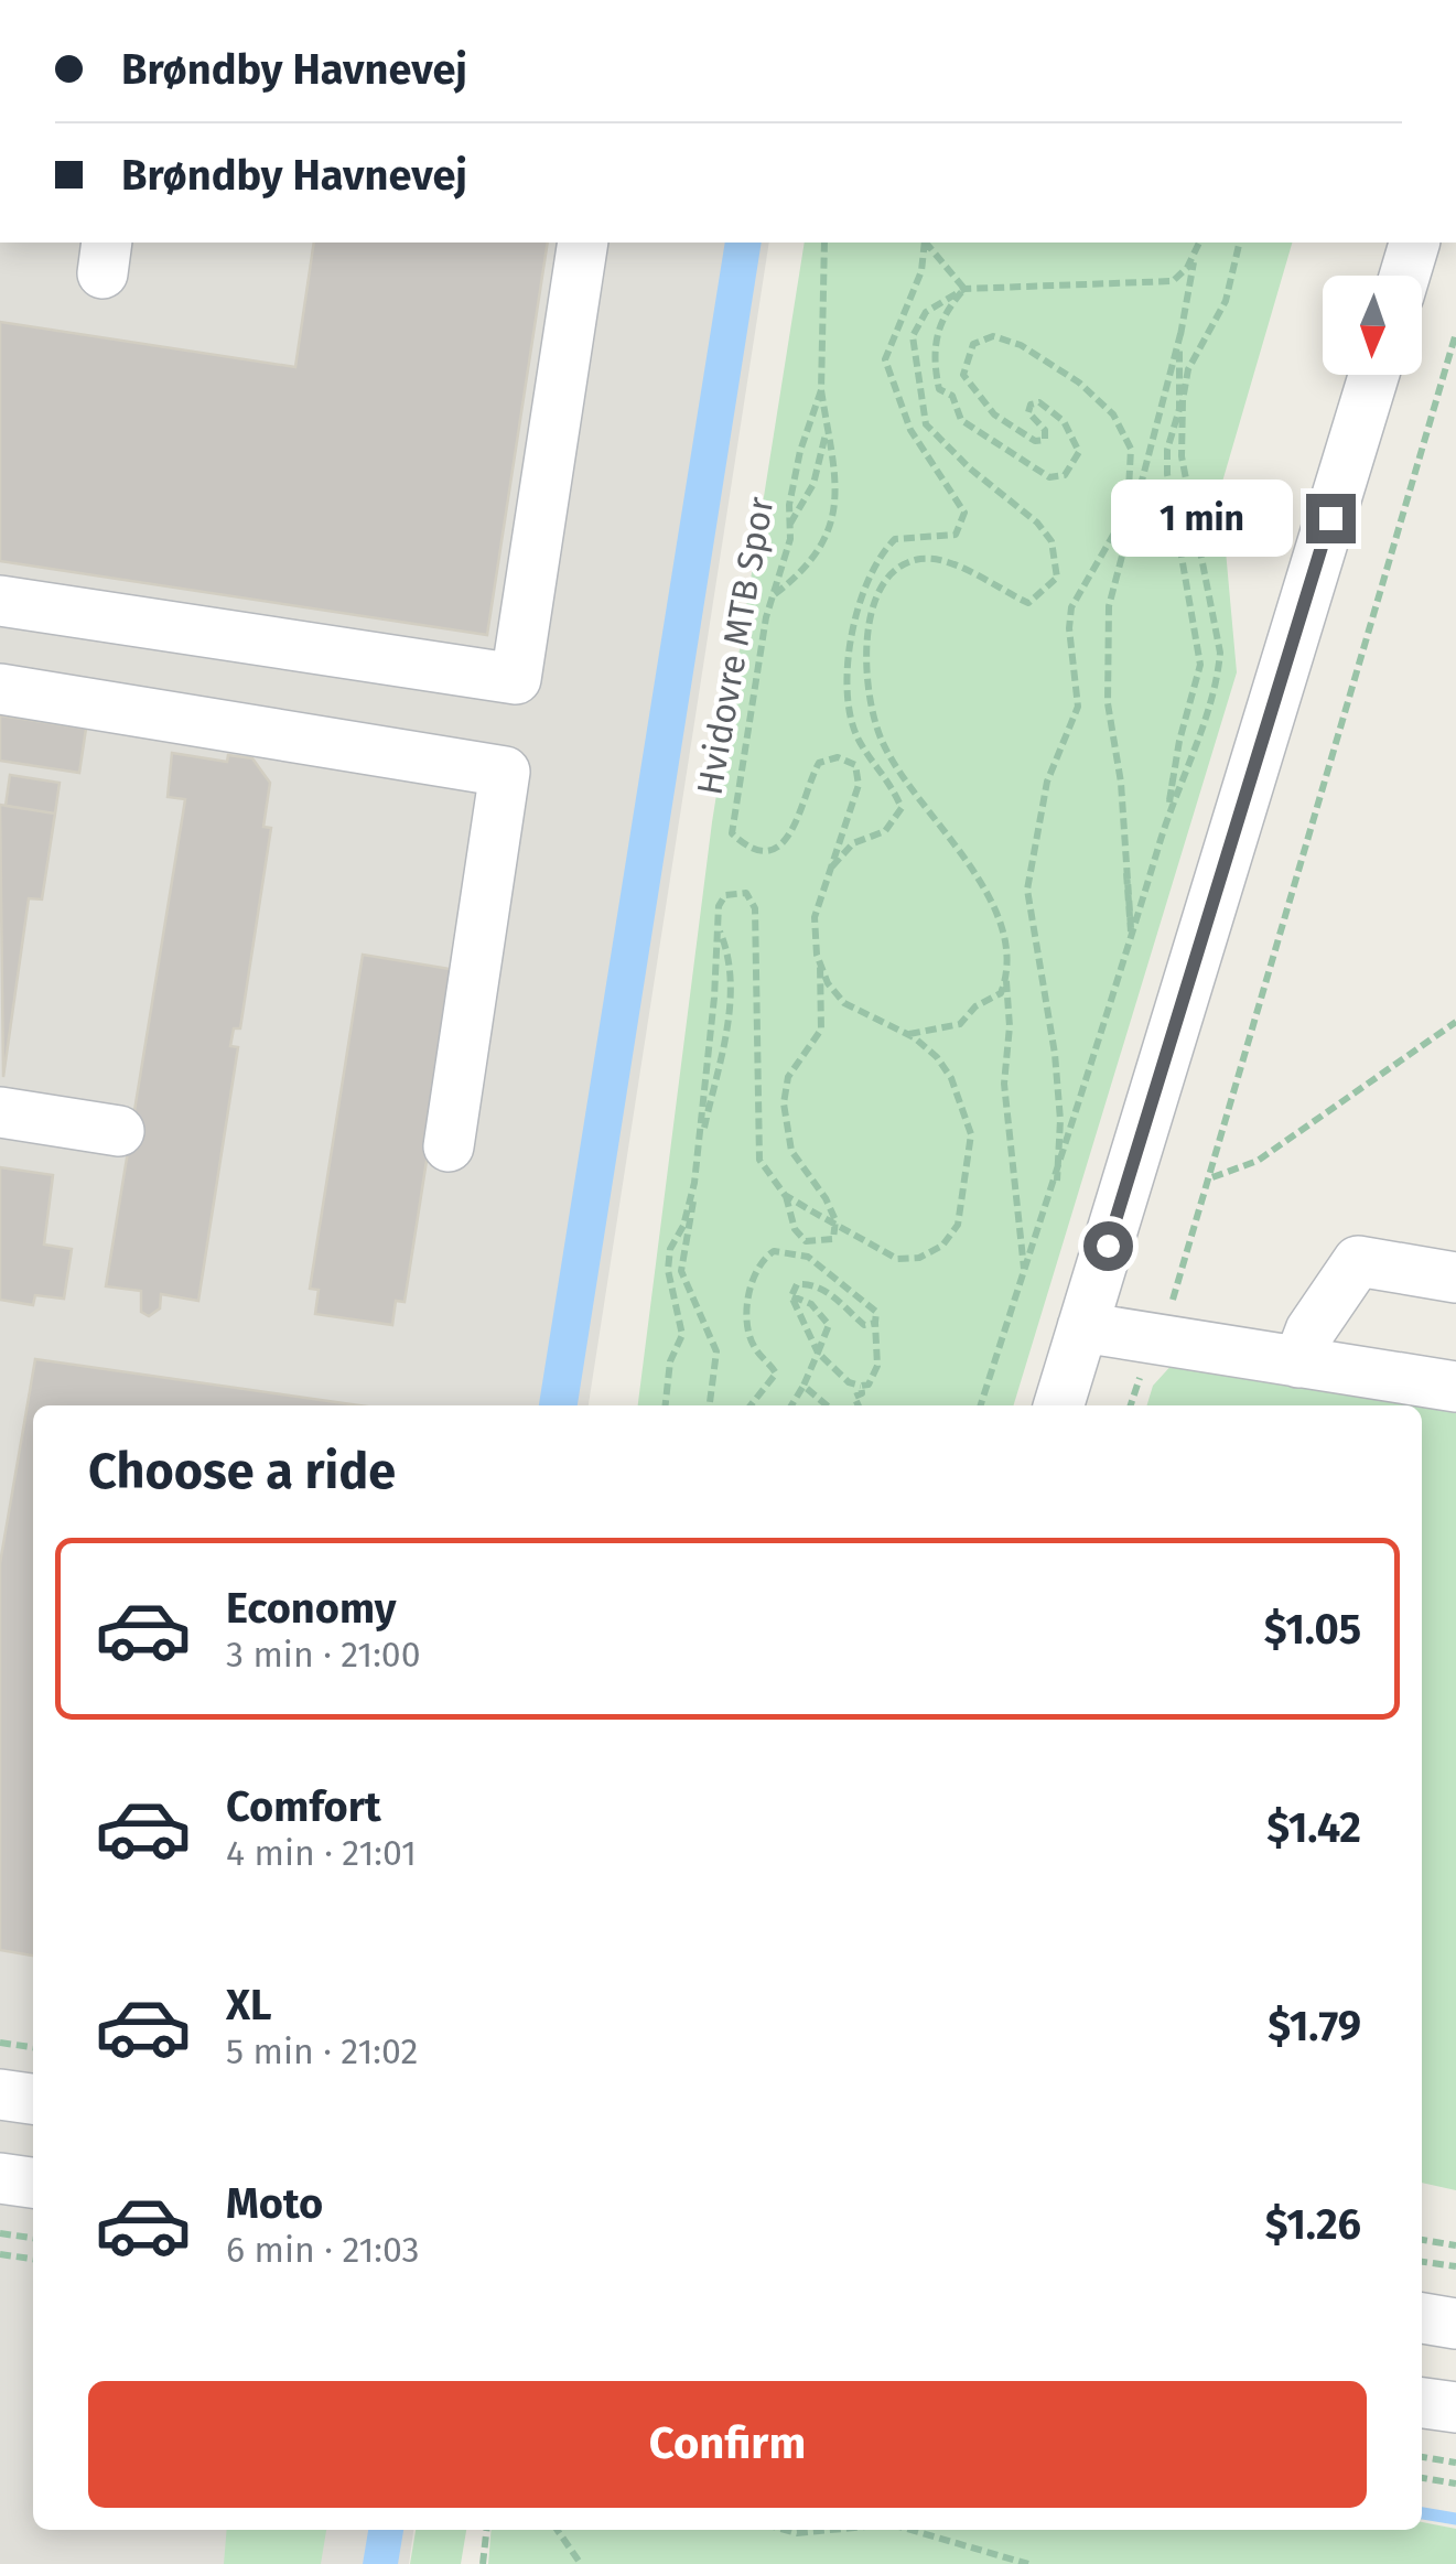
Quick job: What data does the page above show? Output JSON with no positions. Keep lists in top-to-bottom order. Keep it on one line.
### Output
{"streets":{"path":["Hvidovre MTB Spor"]},"north":"bottom","page":{"banner":["Brøndby Havnevej","Brøndby Havnevej"],"bubble":"1 min","heading":"Choose a ride","list":[{"name":"Economy","note":"3 min · 21:00","value":"$1.05"},{"name":"Comfort","note":"4 min · 21:01","value":"$1.42"},{"name":"XL","note":"5 min · 21:02","value":"$1.79"},{"name":"Moto","note":"6 min · 21:03","value":"$1.26"}],"buttons":"Confirm"}}
